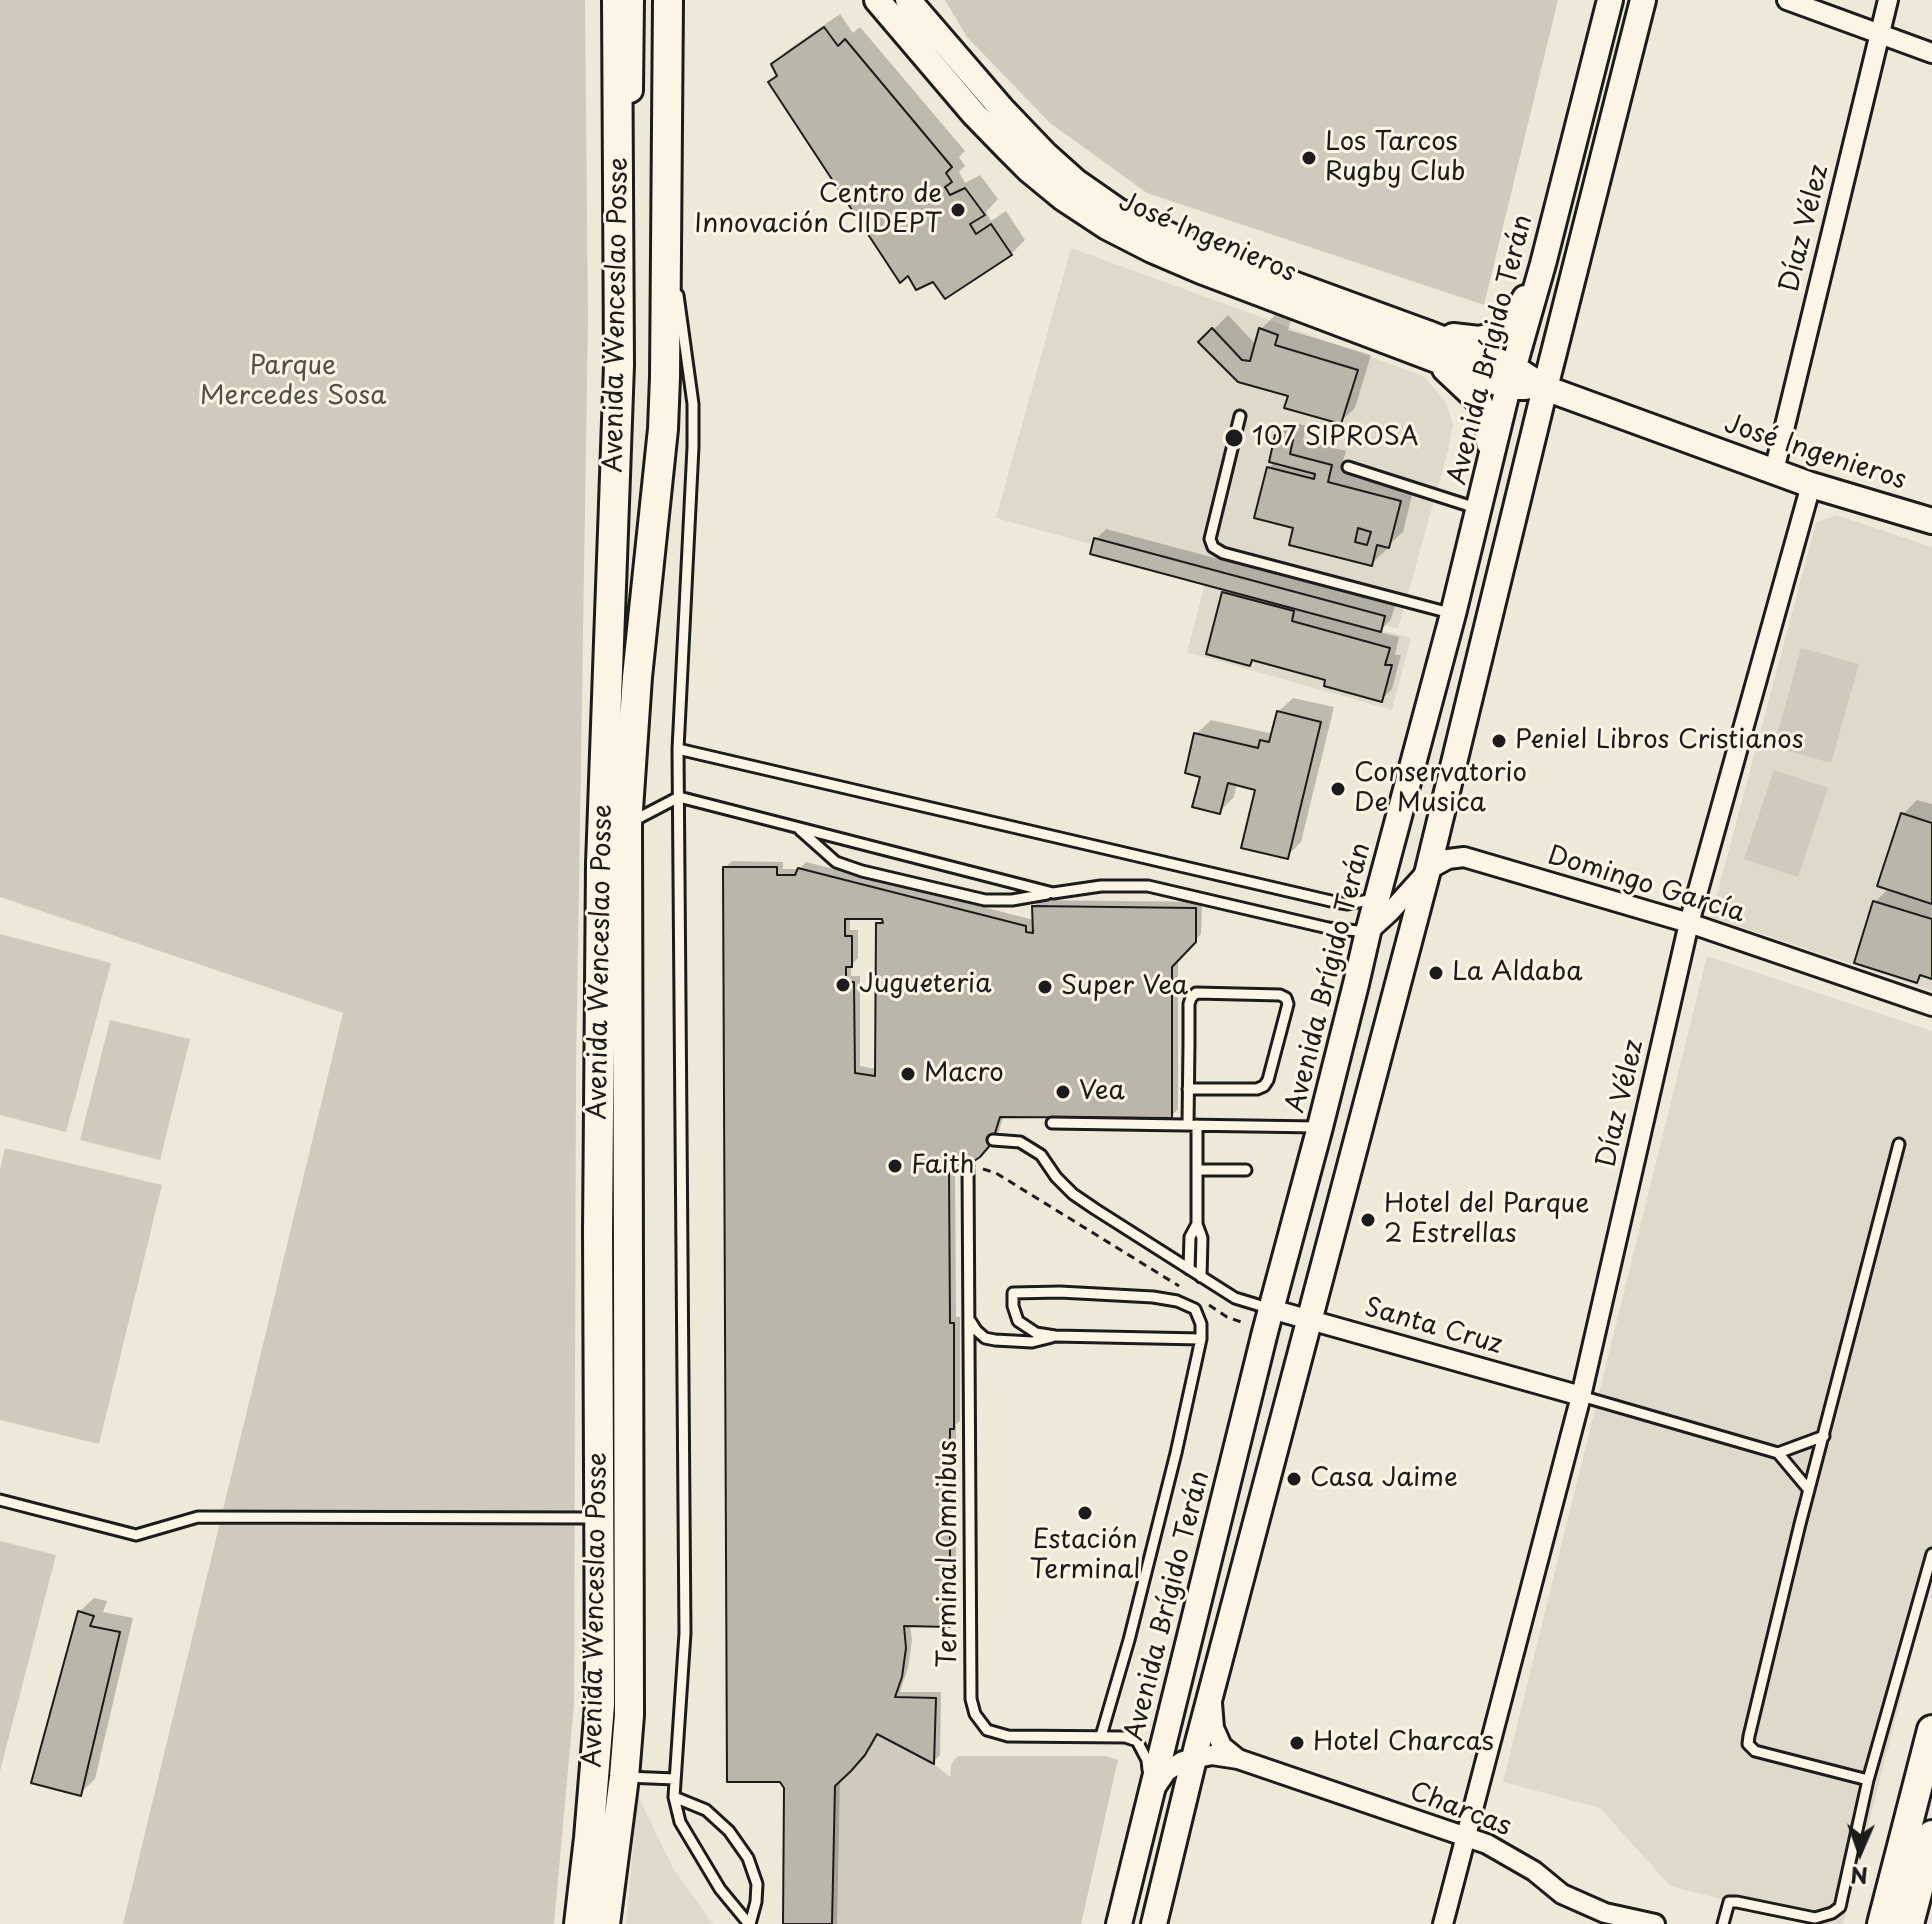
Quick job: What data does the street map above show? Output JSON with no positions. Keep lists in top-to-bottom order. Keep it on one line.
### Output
{"streets":{"main road":["José Ingenieros","Avenida Wenceslao Posse","Avenida Brígido Terán"],"street":["Díaz Vélez","Domingo García","Santa Cruz","Charcas"],"lane":["Terminal Omnibus"]},"crossings":[["Díaz Vélez","José Ingenieros"],["Díaz Vélez","Domingo García"],["Díaz Vélez","Santa Cruz"],["Díaz Vélez","Charcas"],["José Ingenieros","Avenida Brígido Terán"],["Avenida Brígido Terán","Domingo García"],["Avenida Brígido Terán","Santa Cruz"],["Avenida Brígido Terán","Terminal Omnibus"]],"parks":["Parque Mercedes Sosa"],"places":["Los Tarcos Rugby Club","Centro de Innovación CIIDEPT","107 SIPROSA","Peniel Libros Cristianos","Conservatorio De Musica","La Aldaba","Jugueteria","Super Vea","Macro","Vea","Faith","Hotel del Parque 2 Estrellas","Casa Jaime","Estación Terminal","Hotel Charcas"],"north":"bottom"}
